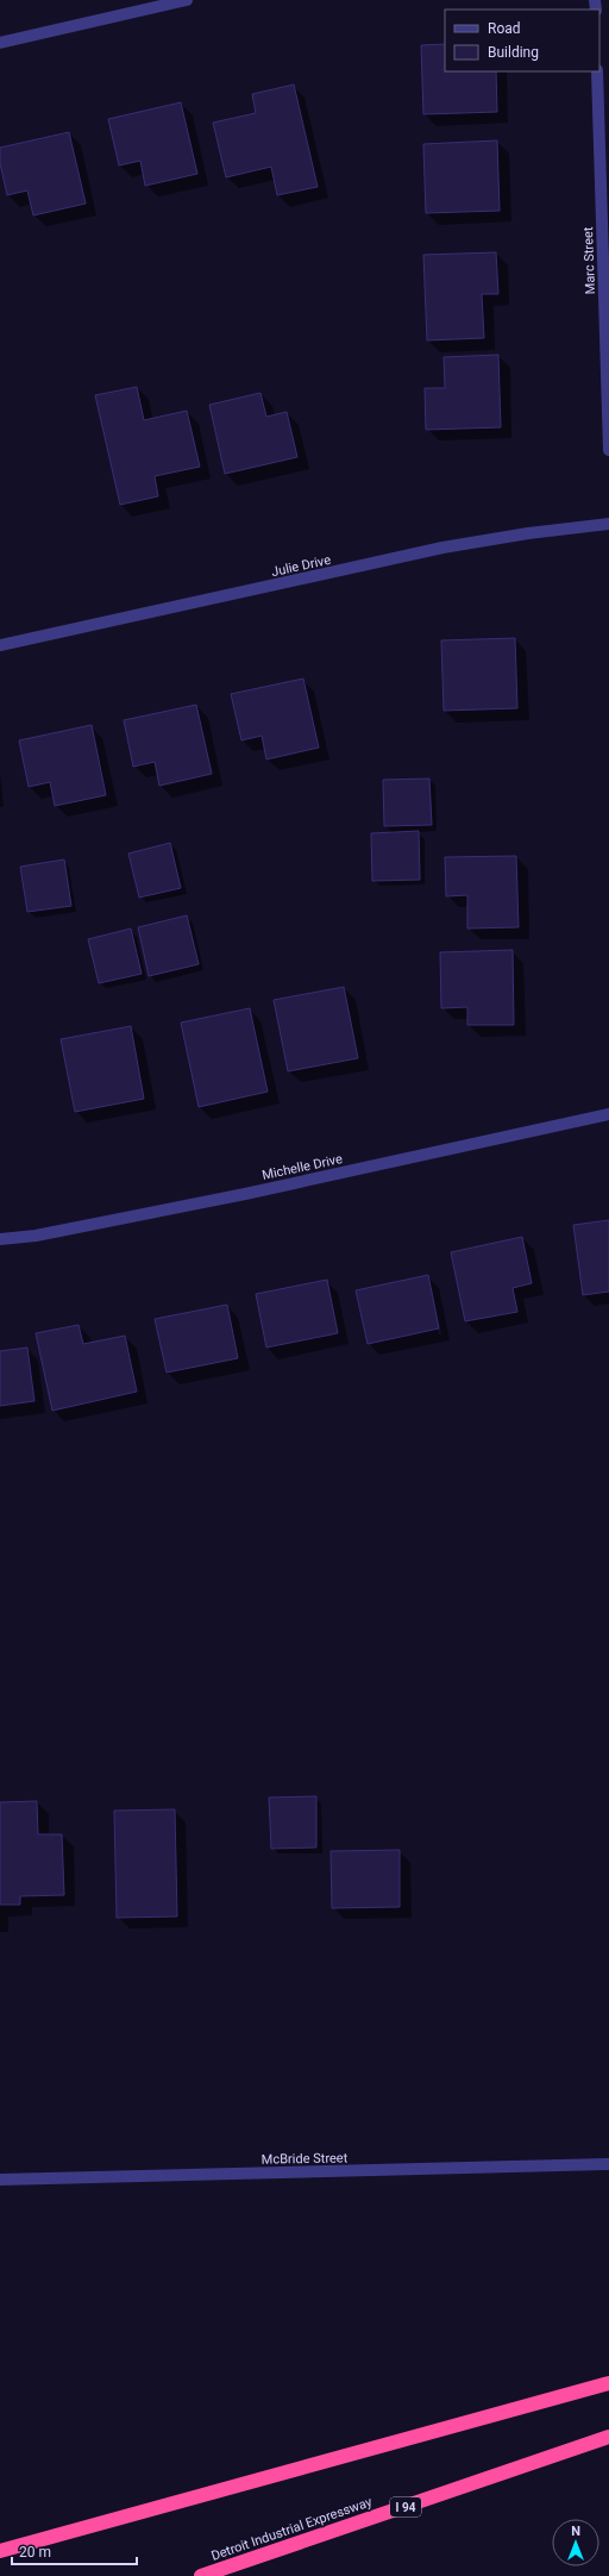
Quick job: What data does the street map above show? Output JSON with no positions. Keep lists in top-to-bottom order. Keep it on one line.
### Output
{"streets":{"highway":["I 94","Detroit Industrial Expressway"],"street":["Marc Street","Julie Drive","Michelle Drive","McBride Street"]},"legend":["Road","Building"],"scale_bar":"20 m","north":"top"}
